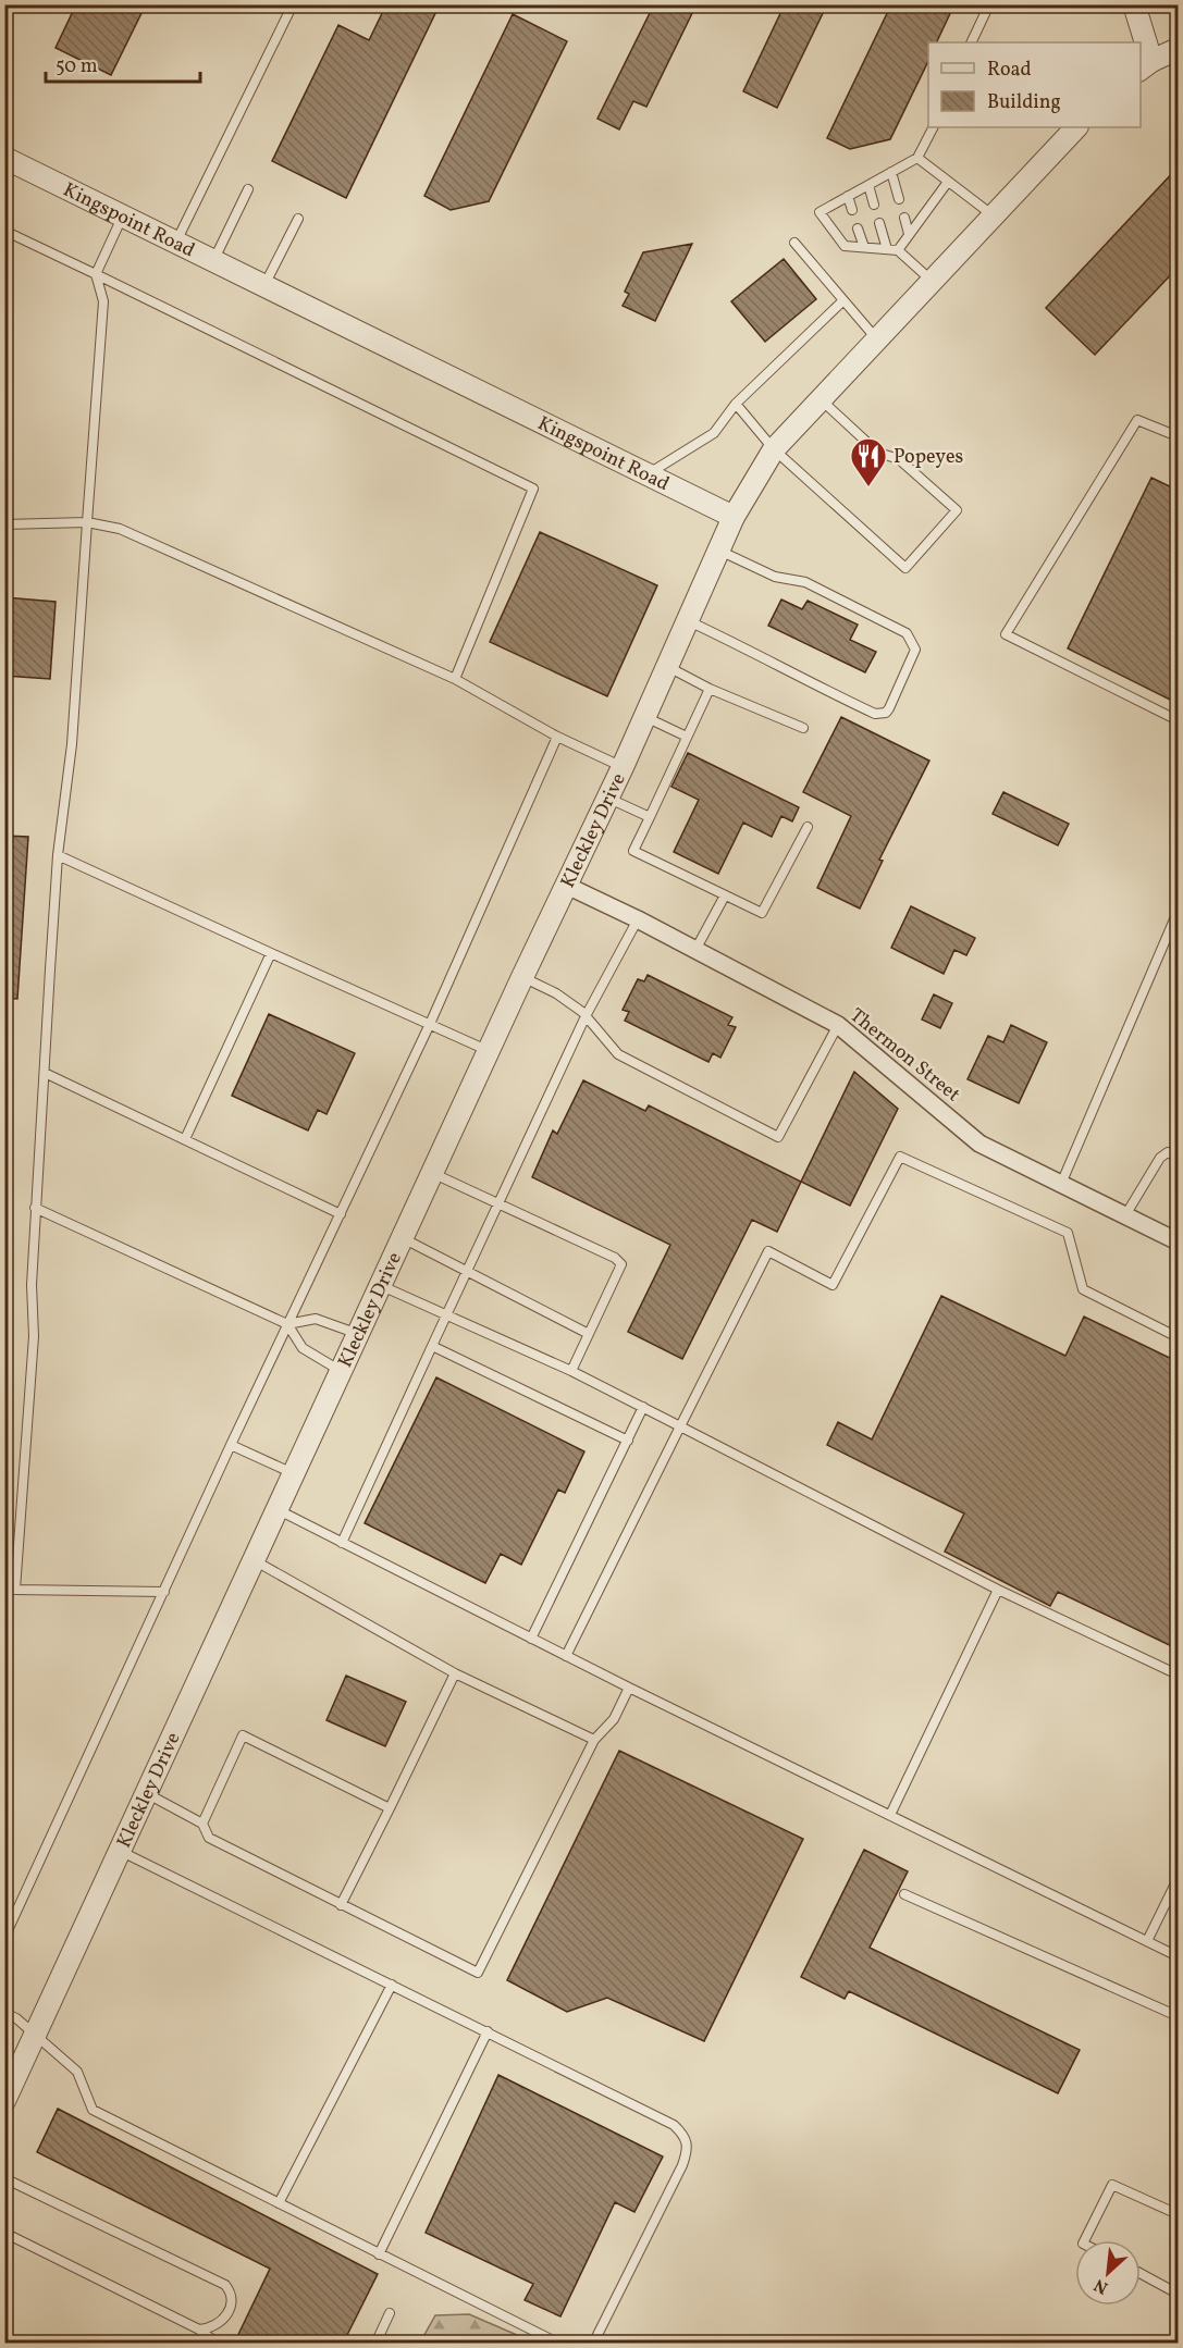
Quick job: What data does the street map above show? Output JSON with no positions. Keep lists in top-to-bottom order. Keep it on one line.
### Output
{"streets":{"street":["Kingspoint Road","Kleckley Drive","Thermon Street"]},"crossings":[["Kingspoint Road","Kleckley Drive"],["Kleckley Drive","Thermon Street"]],"places":{"restaurant":["Popeyes"]},"legend":["Road","Building"],"scale_bar":"50 m","north":"bottom left"}
